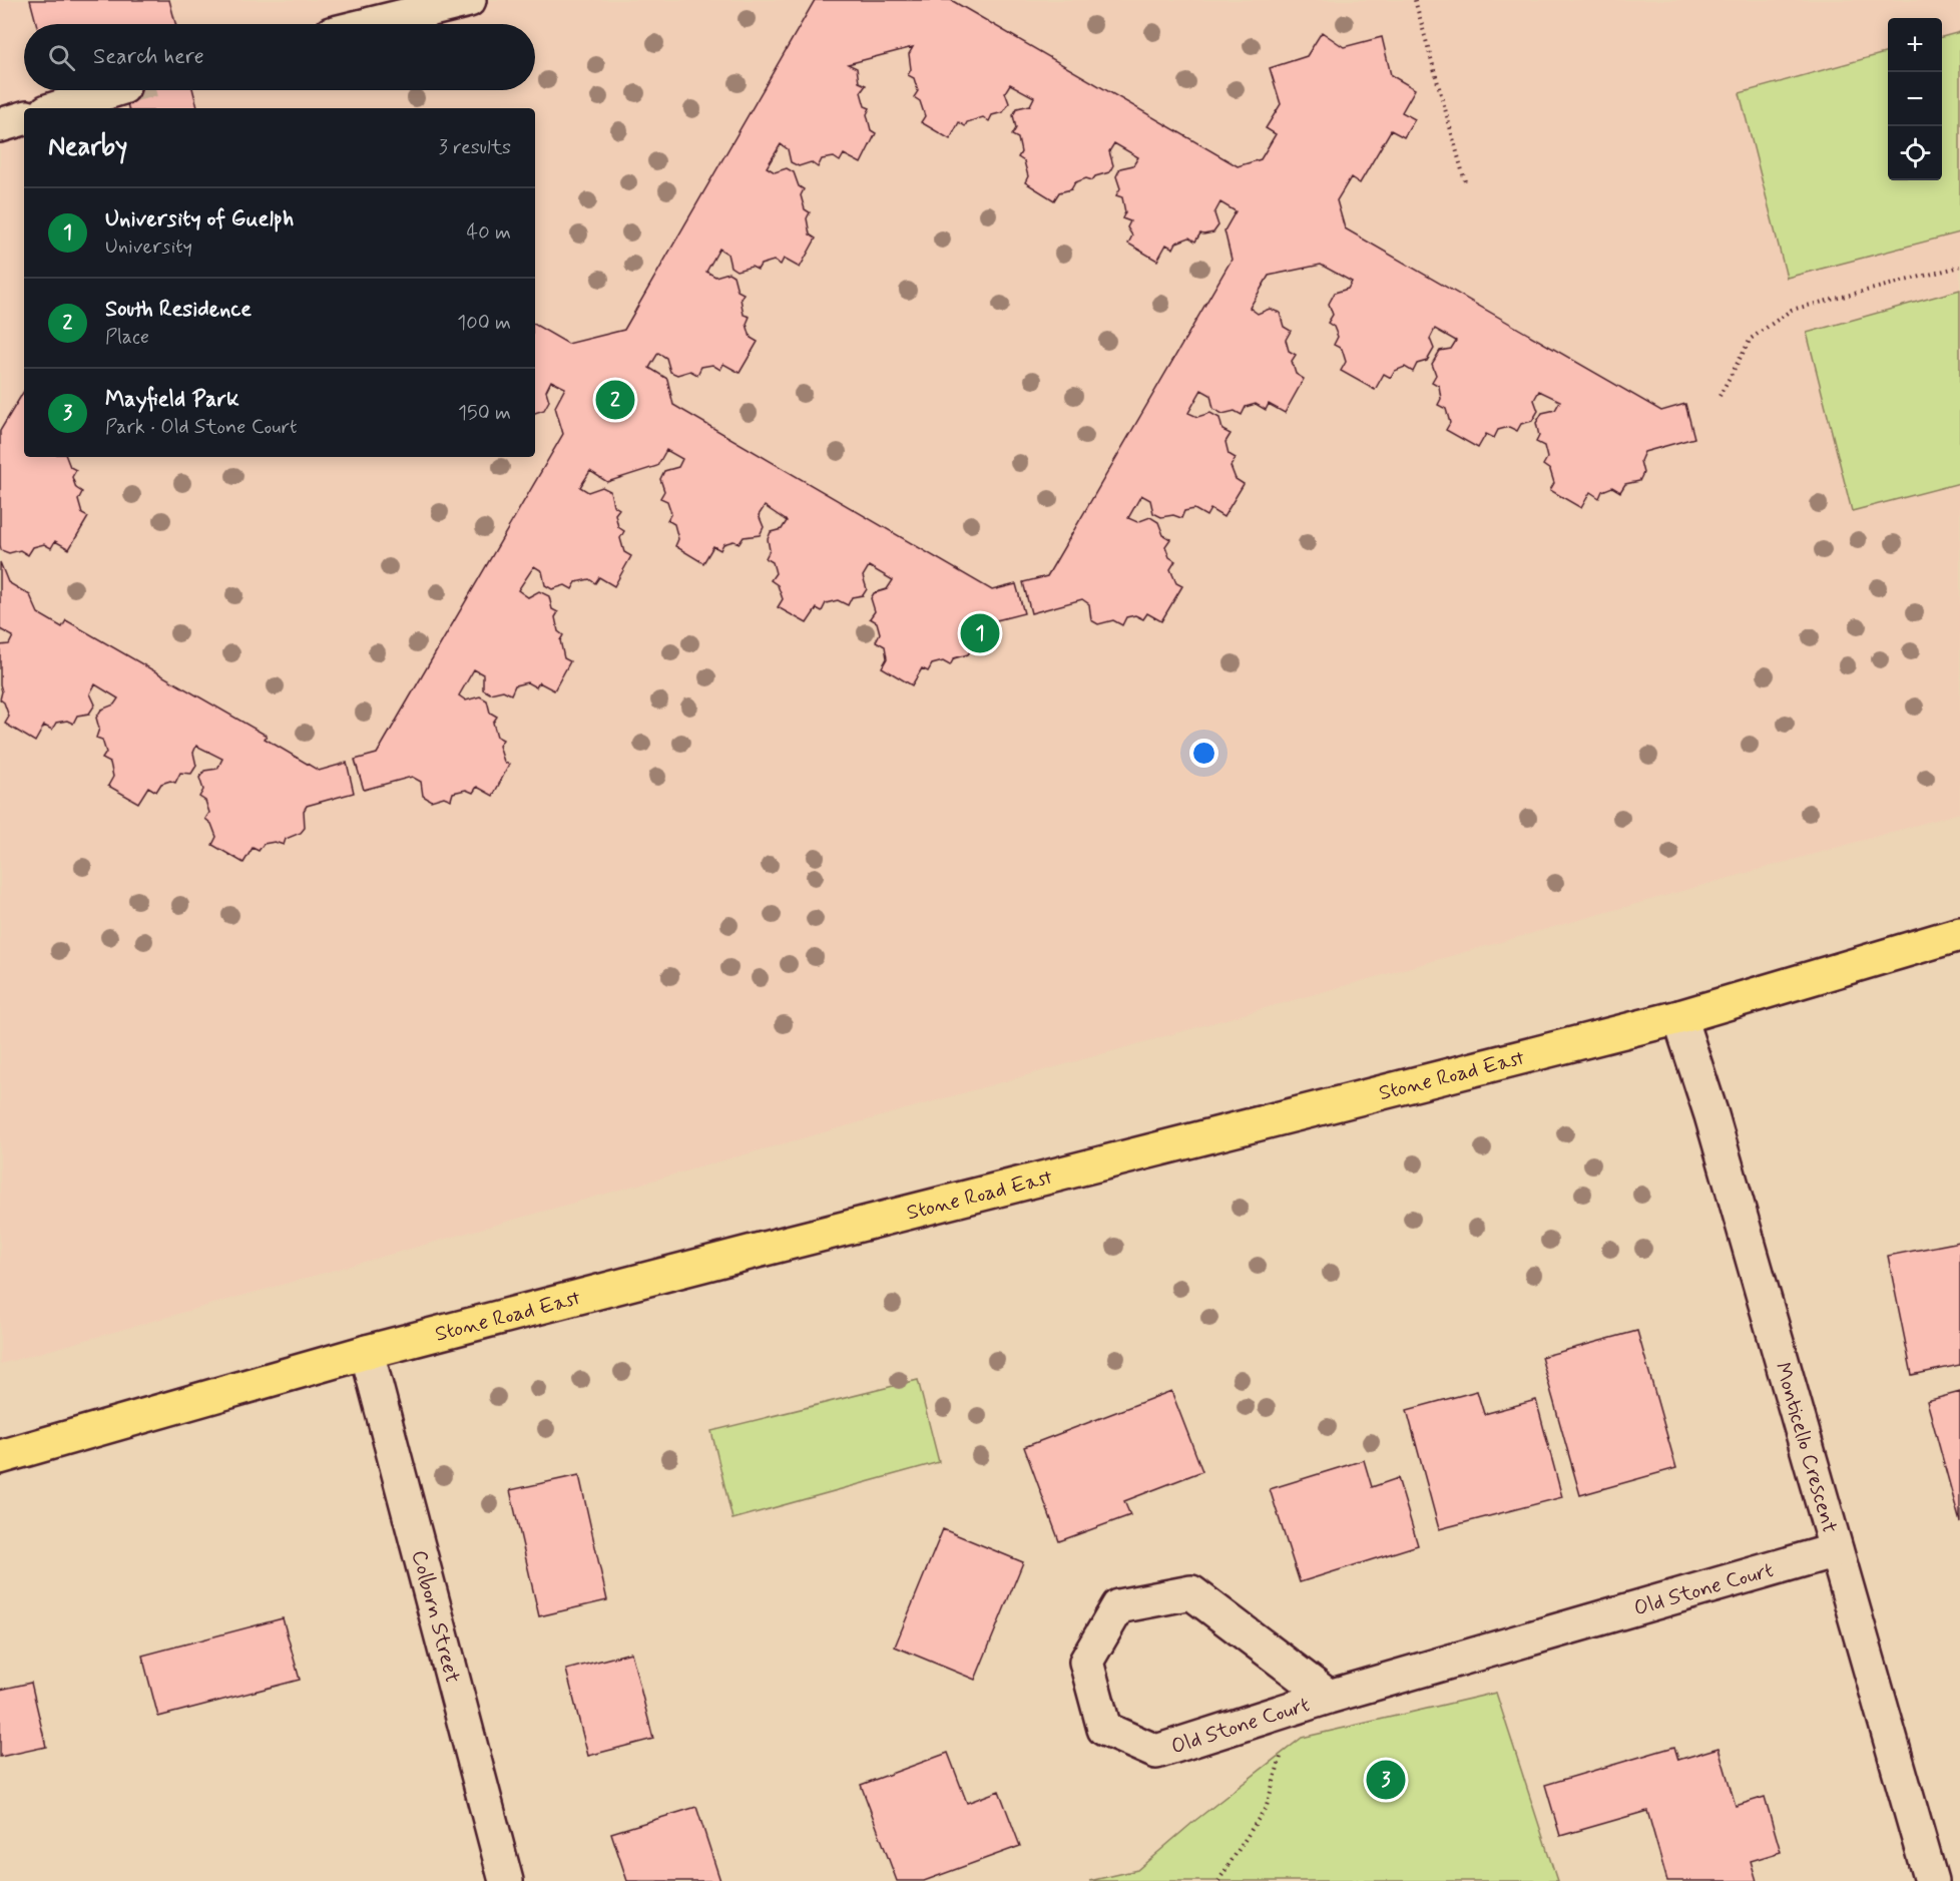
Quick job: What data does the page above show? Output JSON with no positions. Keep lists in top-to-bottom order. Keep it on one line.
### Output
{"streets":{"main road":["Stone Road East"],"street":["Monticello Crescent","Old Stone Court","Colborn Street"]},"crossings":[["Stone Road East","Monticello Crescent"],["Stone Road East","Colborn Street"],["Monticello Crescent","Old Stone Court"]],"page":{"map_buttons":["+","−"],"search":"Search here","heading":["Nearby","3 results"],"list":[{"mark":"1","name":"University of Guelph","note":"University","value":"40 m"},{"mark":"2","name":"South Residence","note":"Place","value":"100 m"},{"mark":"3","name":"Mayfield Park","note":"Park · Old Stone Court","value":"150 m"}],"pins":["2","1","3"]}}
